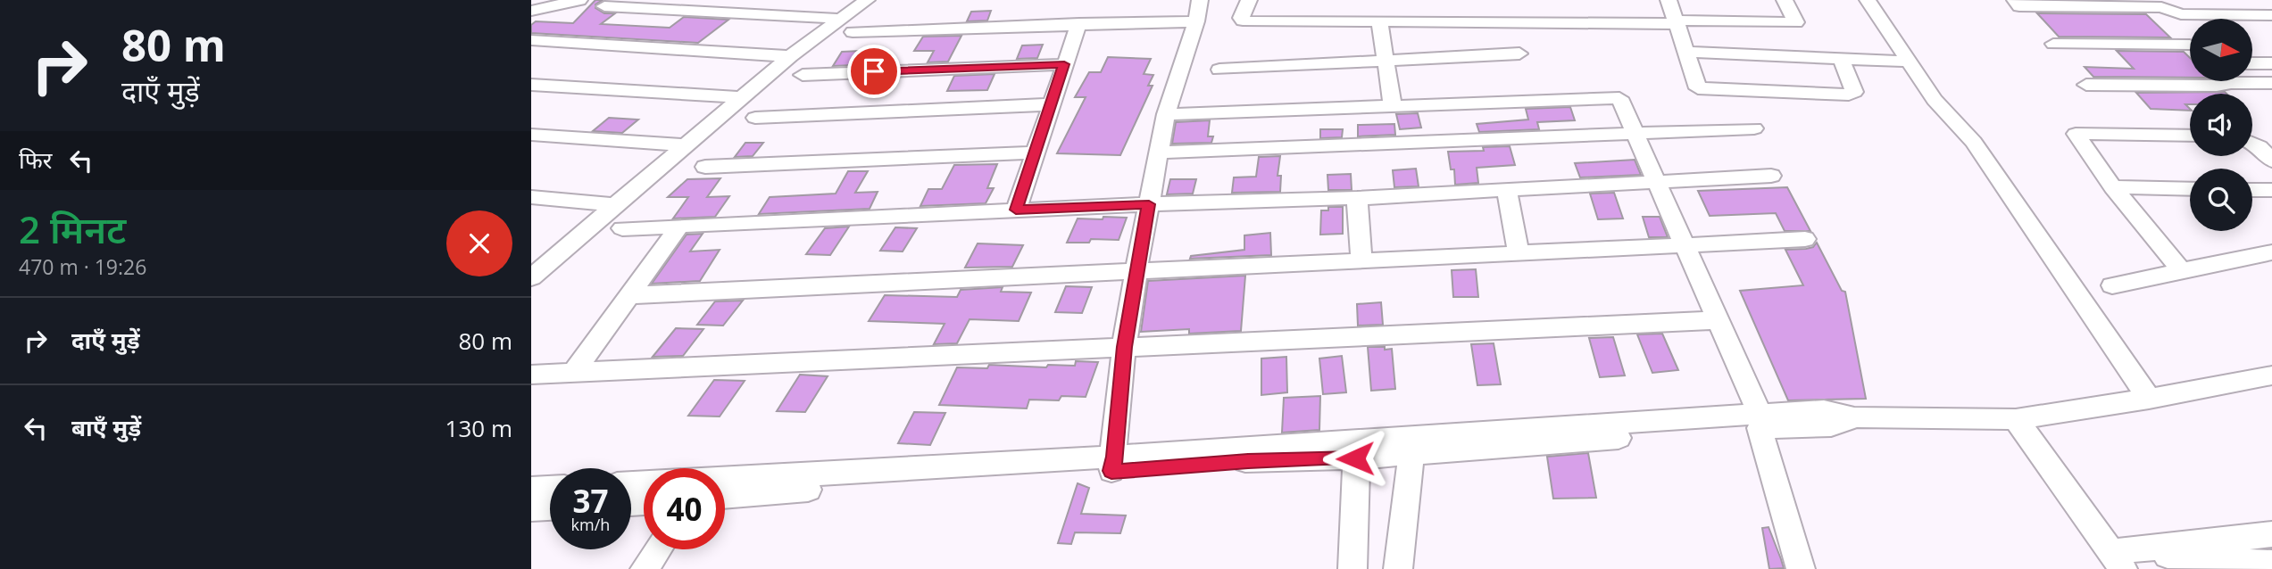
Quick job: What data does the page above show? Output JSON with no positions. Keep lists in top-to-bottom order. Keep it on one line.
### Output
{"north":"right","page":{"turn":["80 m","दाएँ मुड़ें"],"then":"फिर","heading":["2 मिनट","470 m · 19:26"],"list":[{"name":"दाएँ मुड़ें","value":"80 m"},{"name":"बाएँ मुड़ें","value":"130 m"}],"speed":"37 km/h","limit":"40"}}
